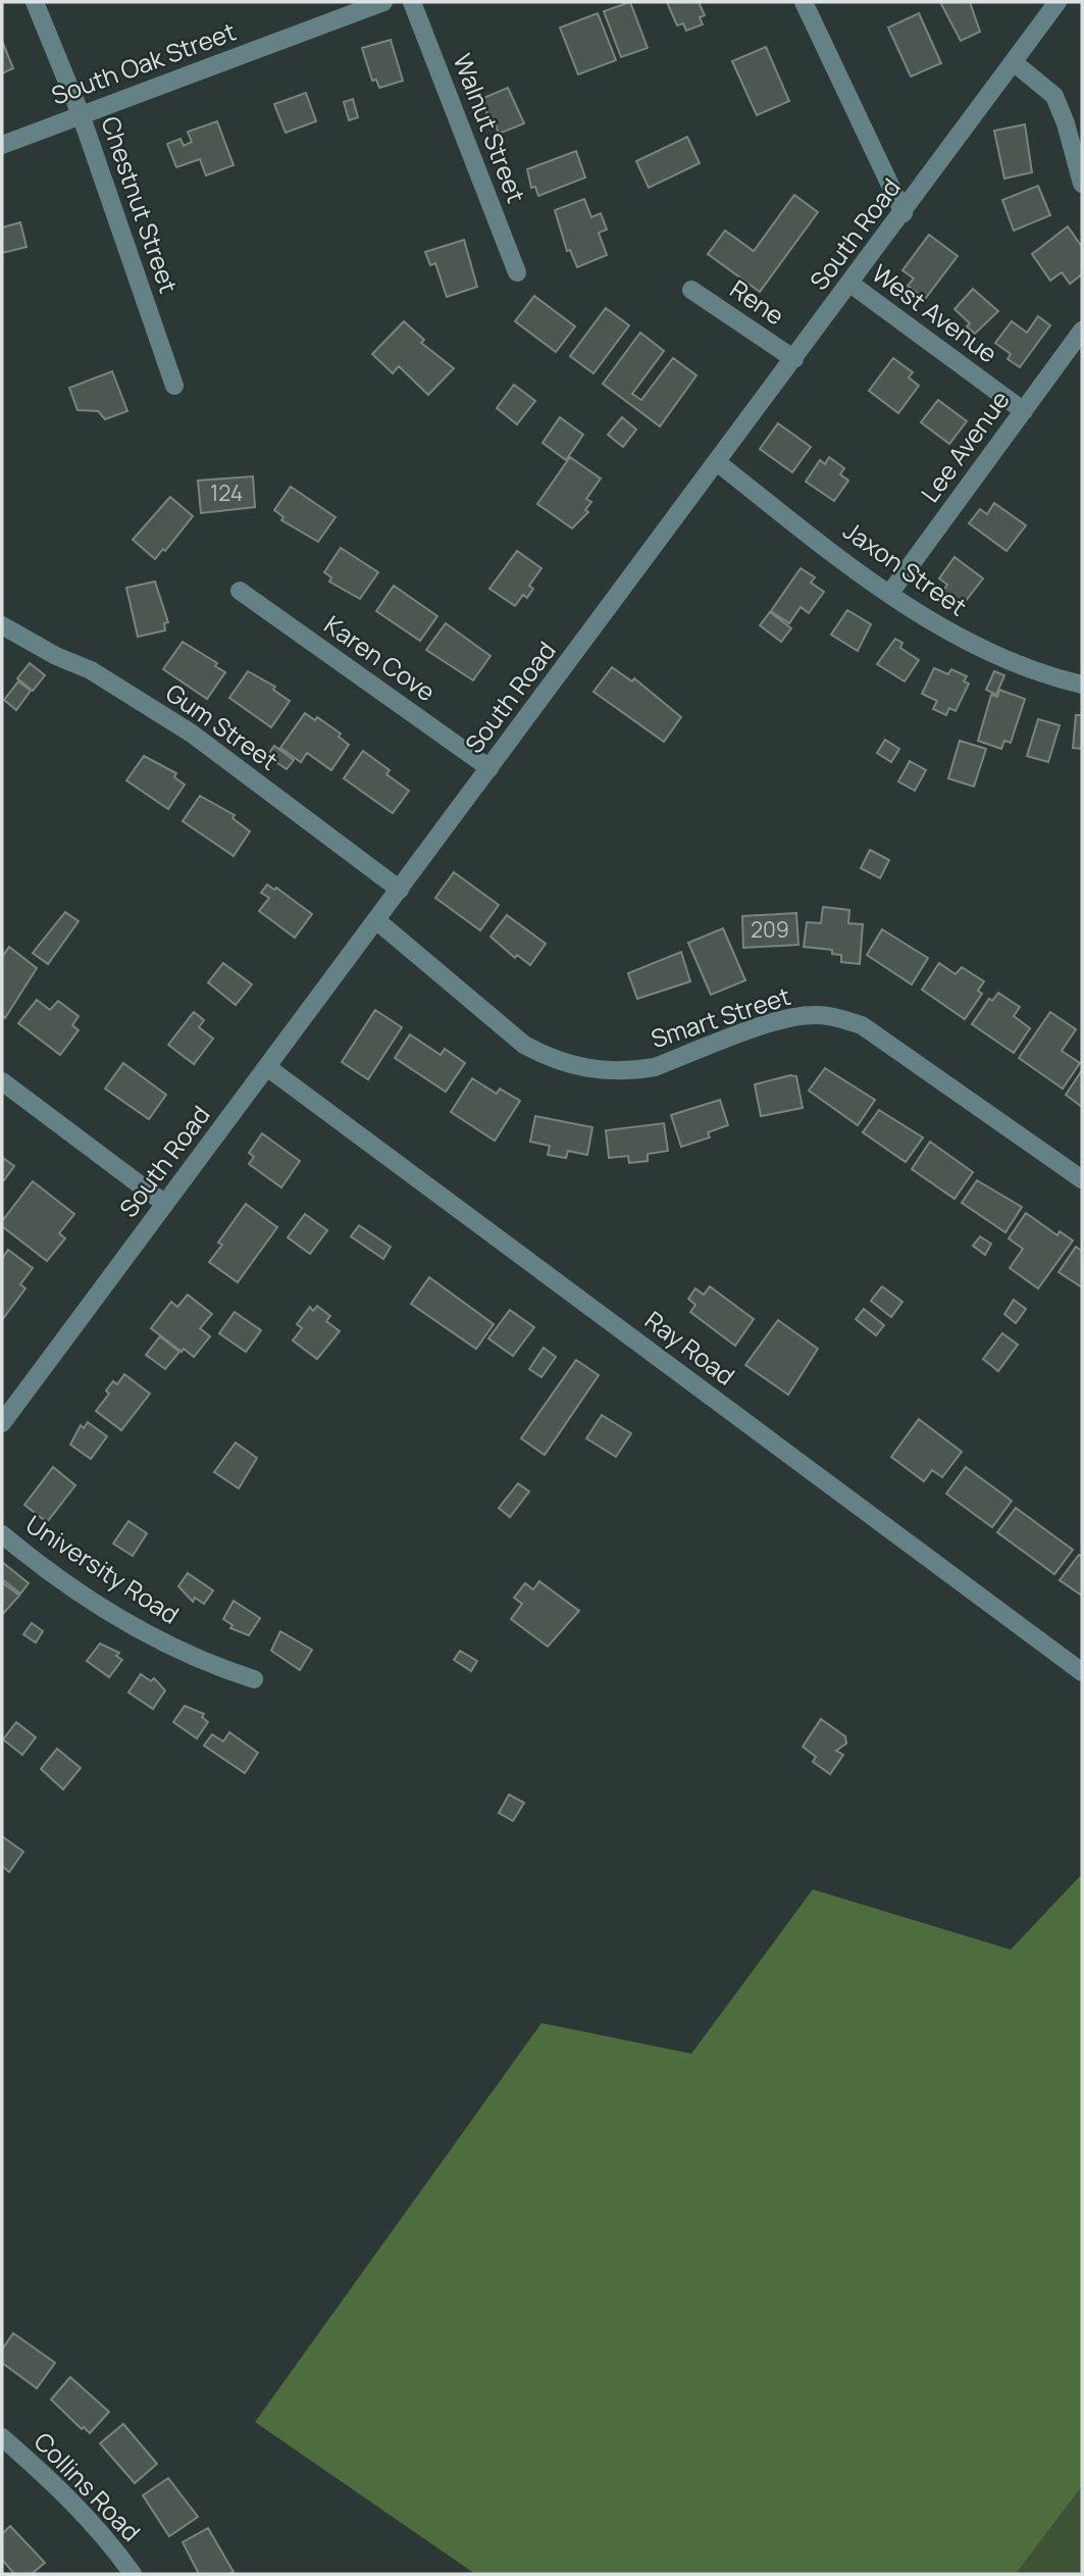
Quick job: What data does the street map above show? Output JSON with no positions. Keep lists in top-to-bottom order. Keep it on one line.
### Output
{"streets":{"street":["South Oak Street","Walnut Street","Chestnut Street","South Road","Rene","West Avenue","Lee Avenue","Jaxon Street","Karen Cove","Gum Street","Smart Street","Ray Road","University Road","Collins Road"]},"crossings":[["South Oak Street","Chestnut Street"],["South Road","Rene"],["South Road","West Avenue"],["South Road","Jaxon Street"],["South Road","Karen Cove"],["South Road","Gum Street"],["South Road","Smart Street"],["South Road","Ray Road"],["West Avenue","Lee Avenue"],["Lee Avenue","Jaxon Street"]],"house_numbers":["124","209"]}
